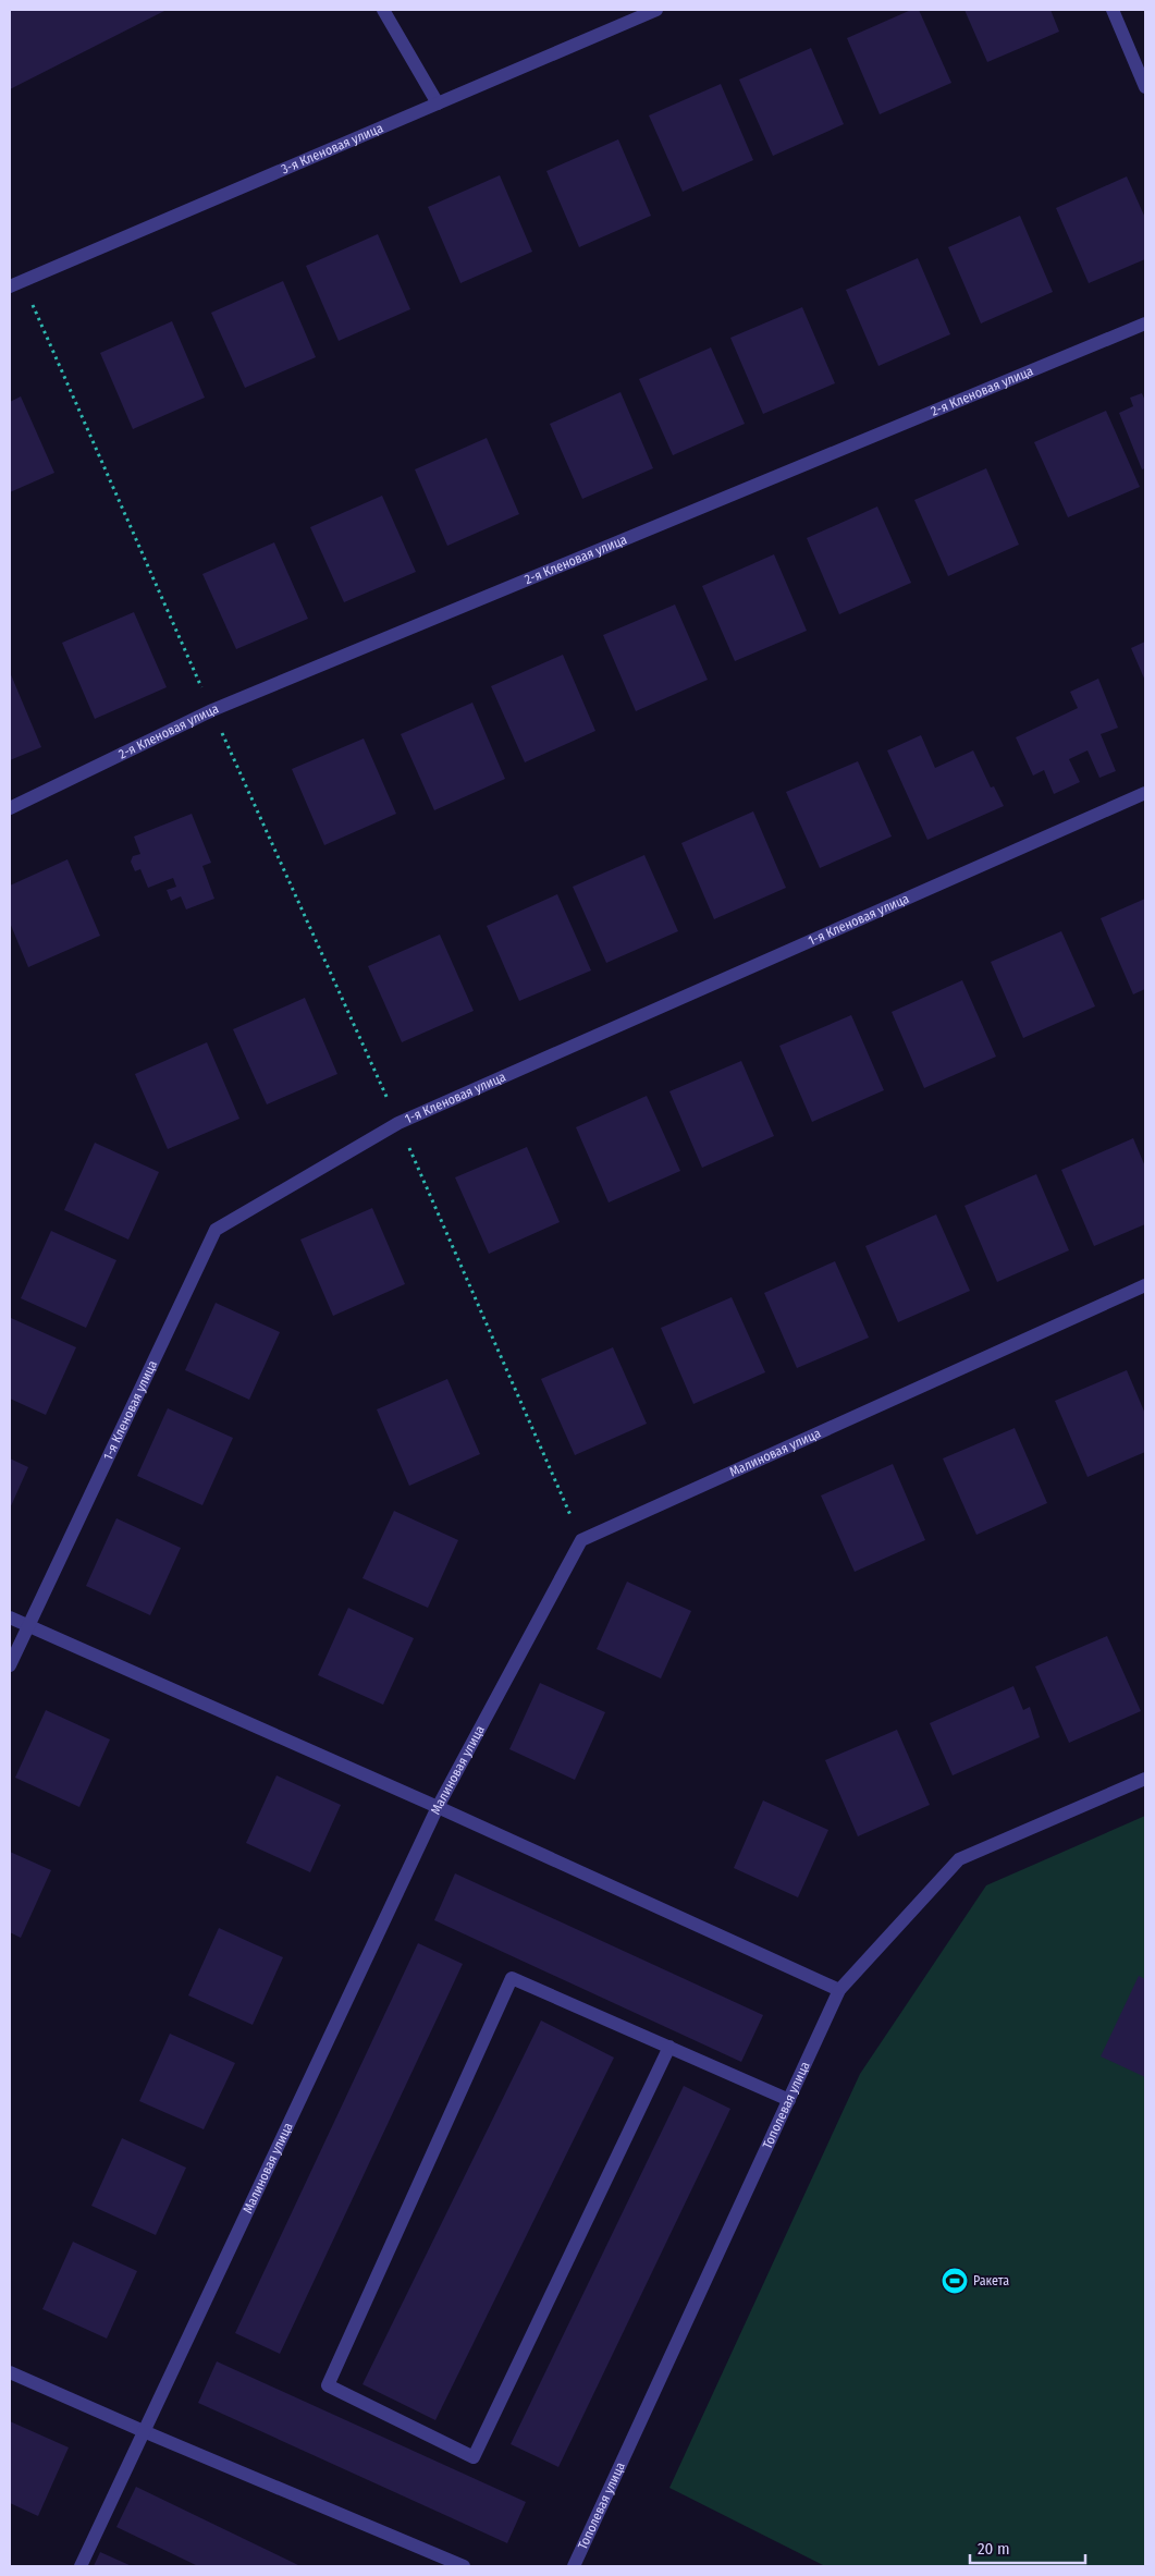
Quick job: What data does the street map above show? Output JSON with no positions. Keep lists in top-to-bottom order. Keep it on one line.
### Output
{"streets":{"street":["3-я Кленовая улица","2-я Кленовая улица","1-я Кленовая улица","Малиновая улица","Тополевая улица"]},"places":{"sports":["Ракета"]},"scale_bar":"20 m"}
